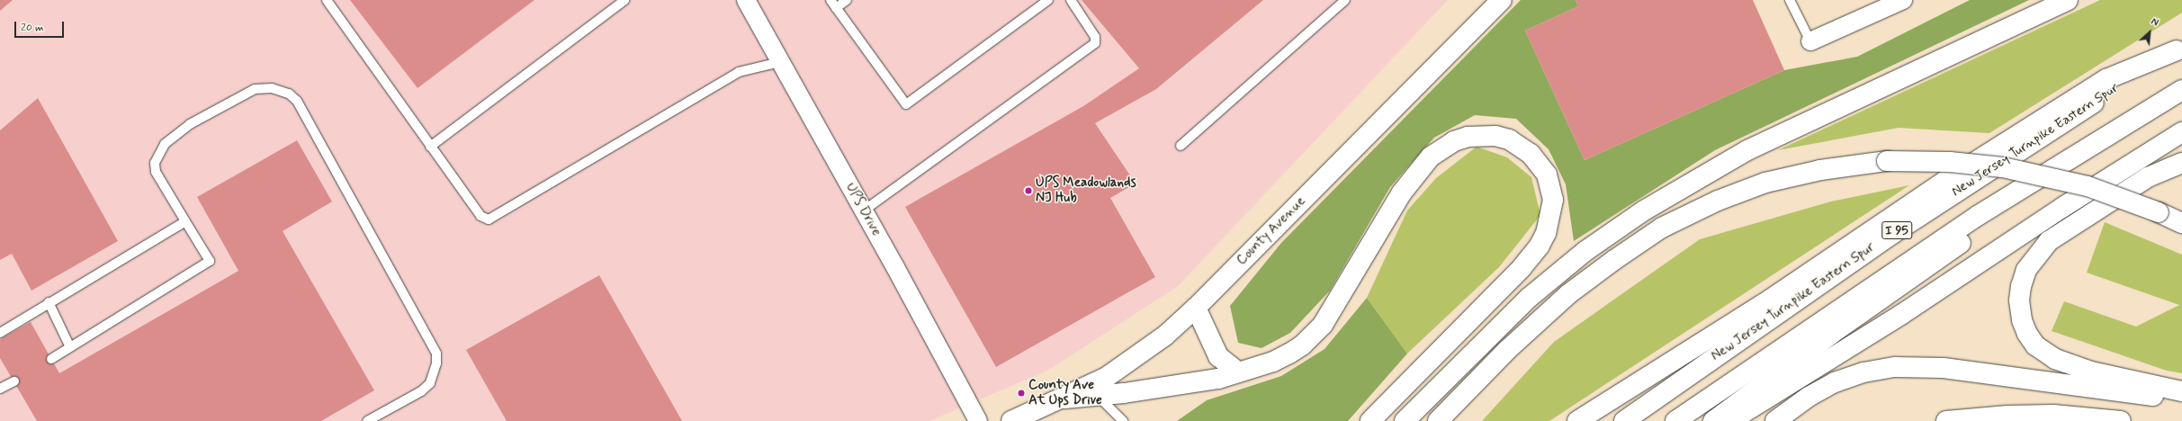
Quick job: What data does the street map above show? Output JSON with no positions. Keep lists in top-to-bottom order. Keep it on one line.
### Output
{"streets":{"main road":["New Jersey Turnpike Eastern Spur","I 95","County Avenue"],"street":["UPS Drive"]},"places":["UPS Meadowlands NJ Hub","County Ave At Ups Drive"],"scale_bar":"20 m","north":"top right"}
